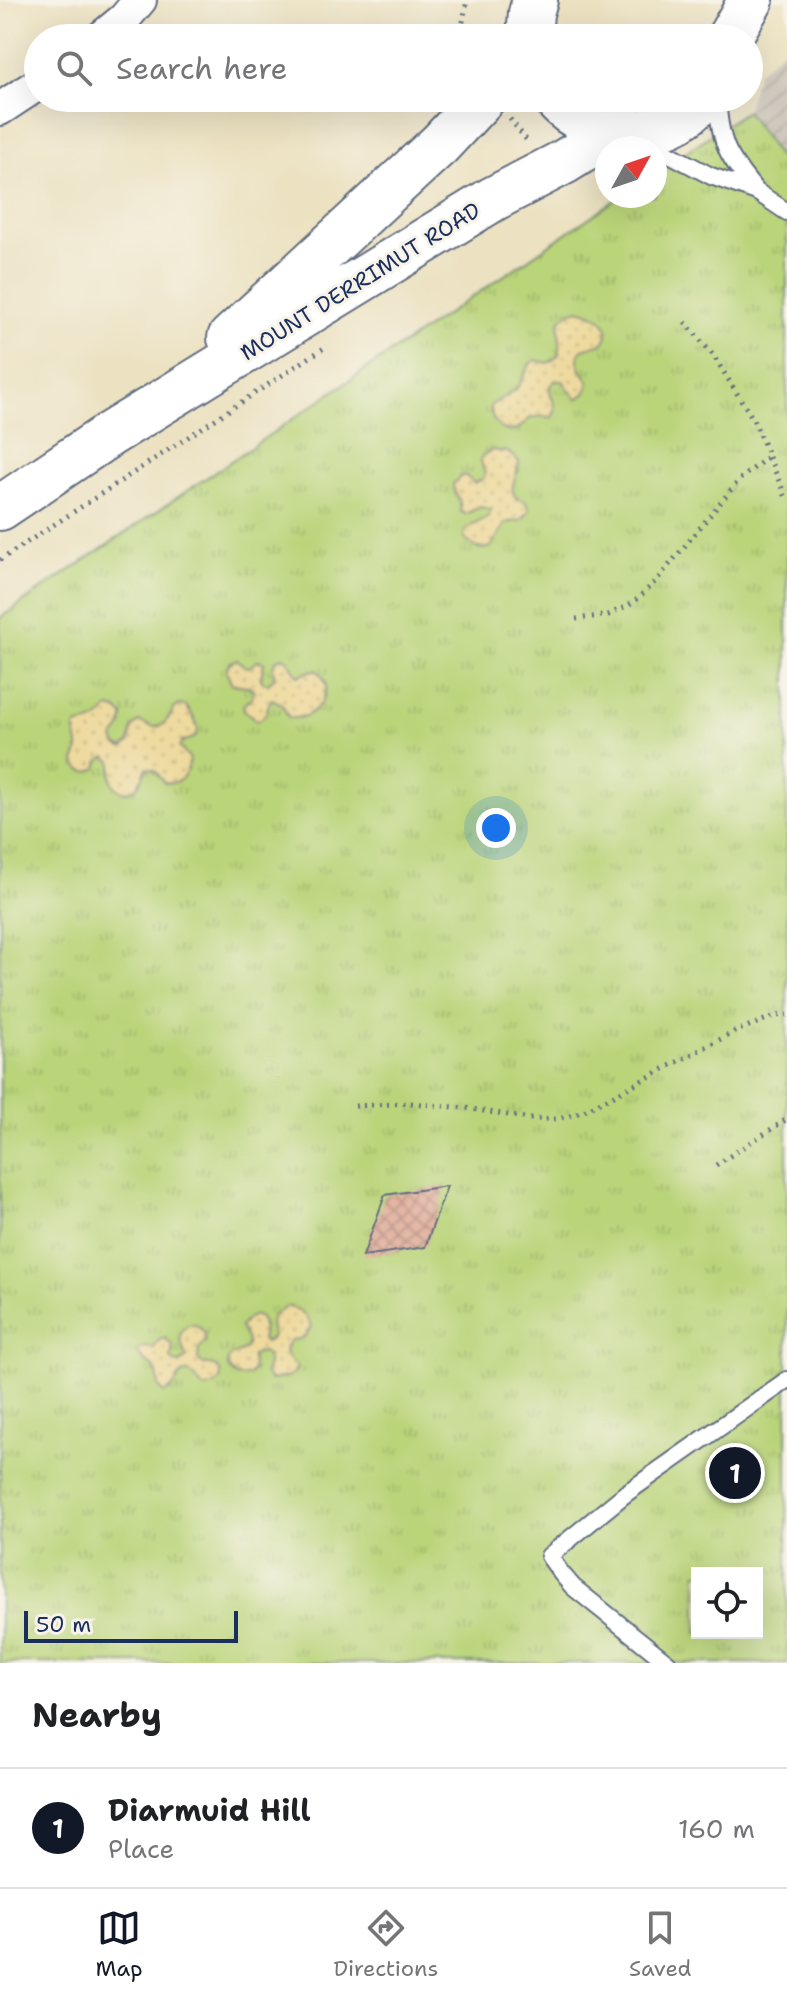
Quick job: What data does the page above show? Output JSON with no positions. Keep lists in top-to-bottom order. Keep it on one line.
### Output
{"streets":{"main road":["MOUNT DERRIMUT ROAD"]},"scale_bar":"50 m","north":"top right","page":{"search":"Search here","pins":"1","scale":"50 m","heading":"Nearby","list":[{"mark":"1","name":"Diarmuid Hill","note":"Place","value":"160 m"}],"nav":["Map","Directions","Saved"]}}
